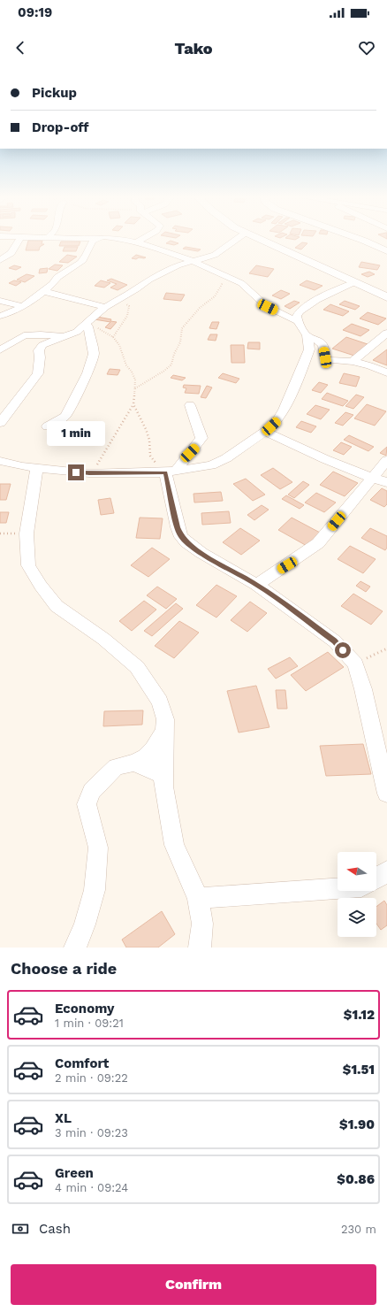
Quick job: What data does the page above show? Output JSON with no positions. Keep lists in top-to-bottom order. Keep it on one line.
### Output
{"north":"left","page":{"status":"09:19","header":"Tako","banner":["Pickup","Drop-off"],"bubble":"1 min","heading":"Choose a ride","list":[{"name":"Economy","note":"1 min · 09:21","value":"$1.12"},{"name":"Comfort","note":"2 min · 09:22","value":"$1.51"},{"name":"XL","note":"3 min · 09:23","value":"$1.90"},{"name":"Green","note":"4 min · 09:24","value":"$0.86"}],"pay":["Cash","230 m"],"buttons":"Confirm"}}
